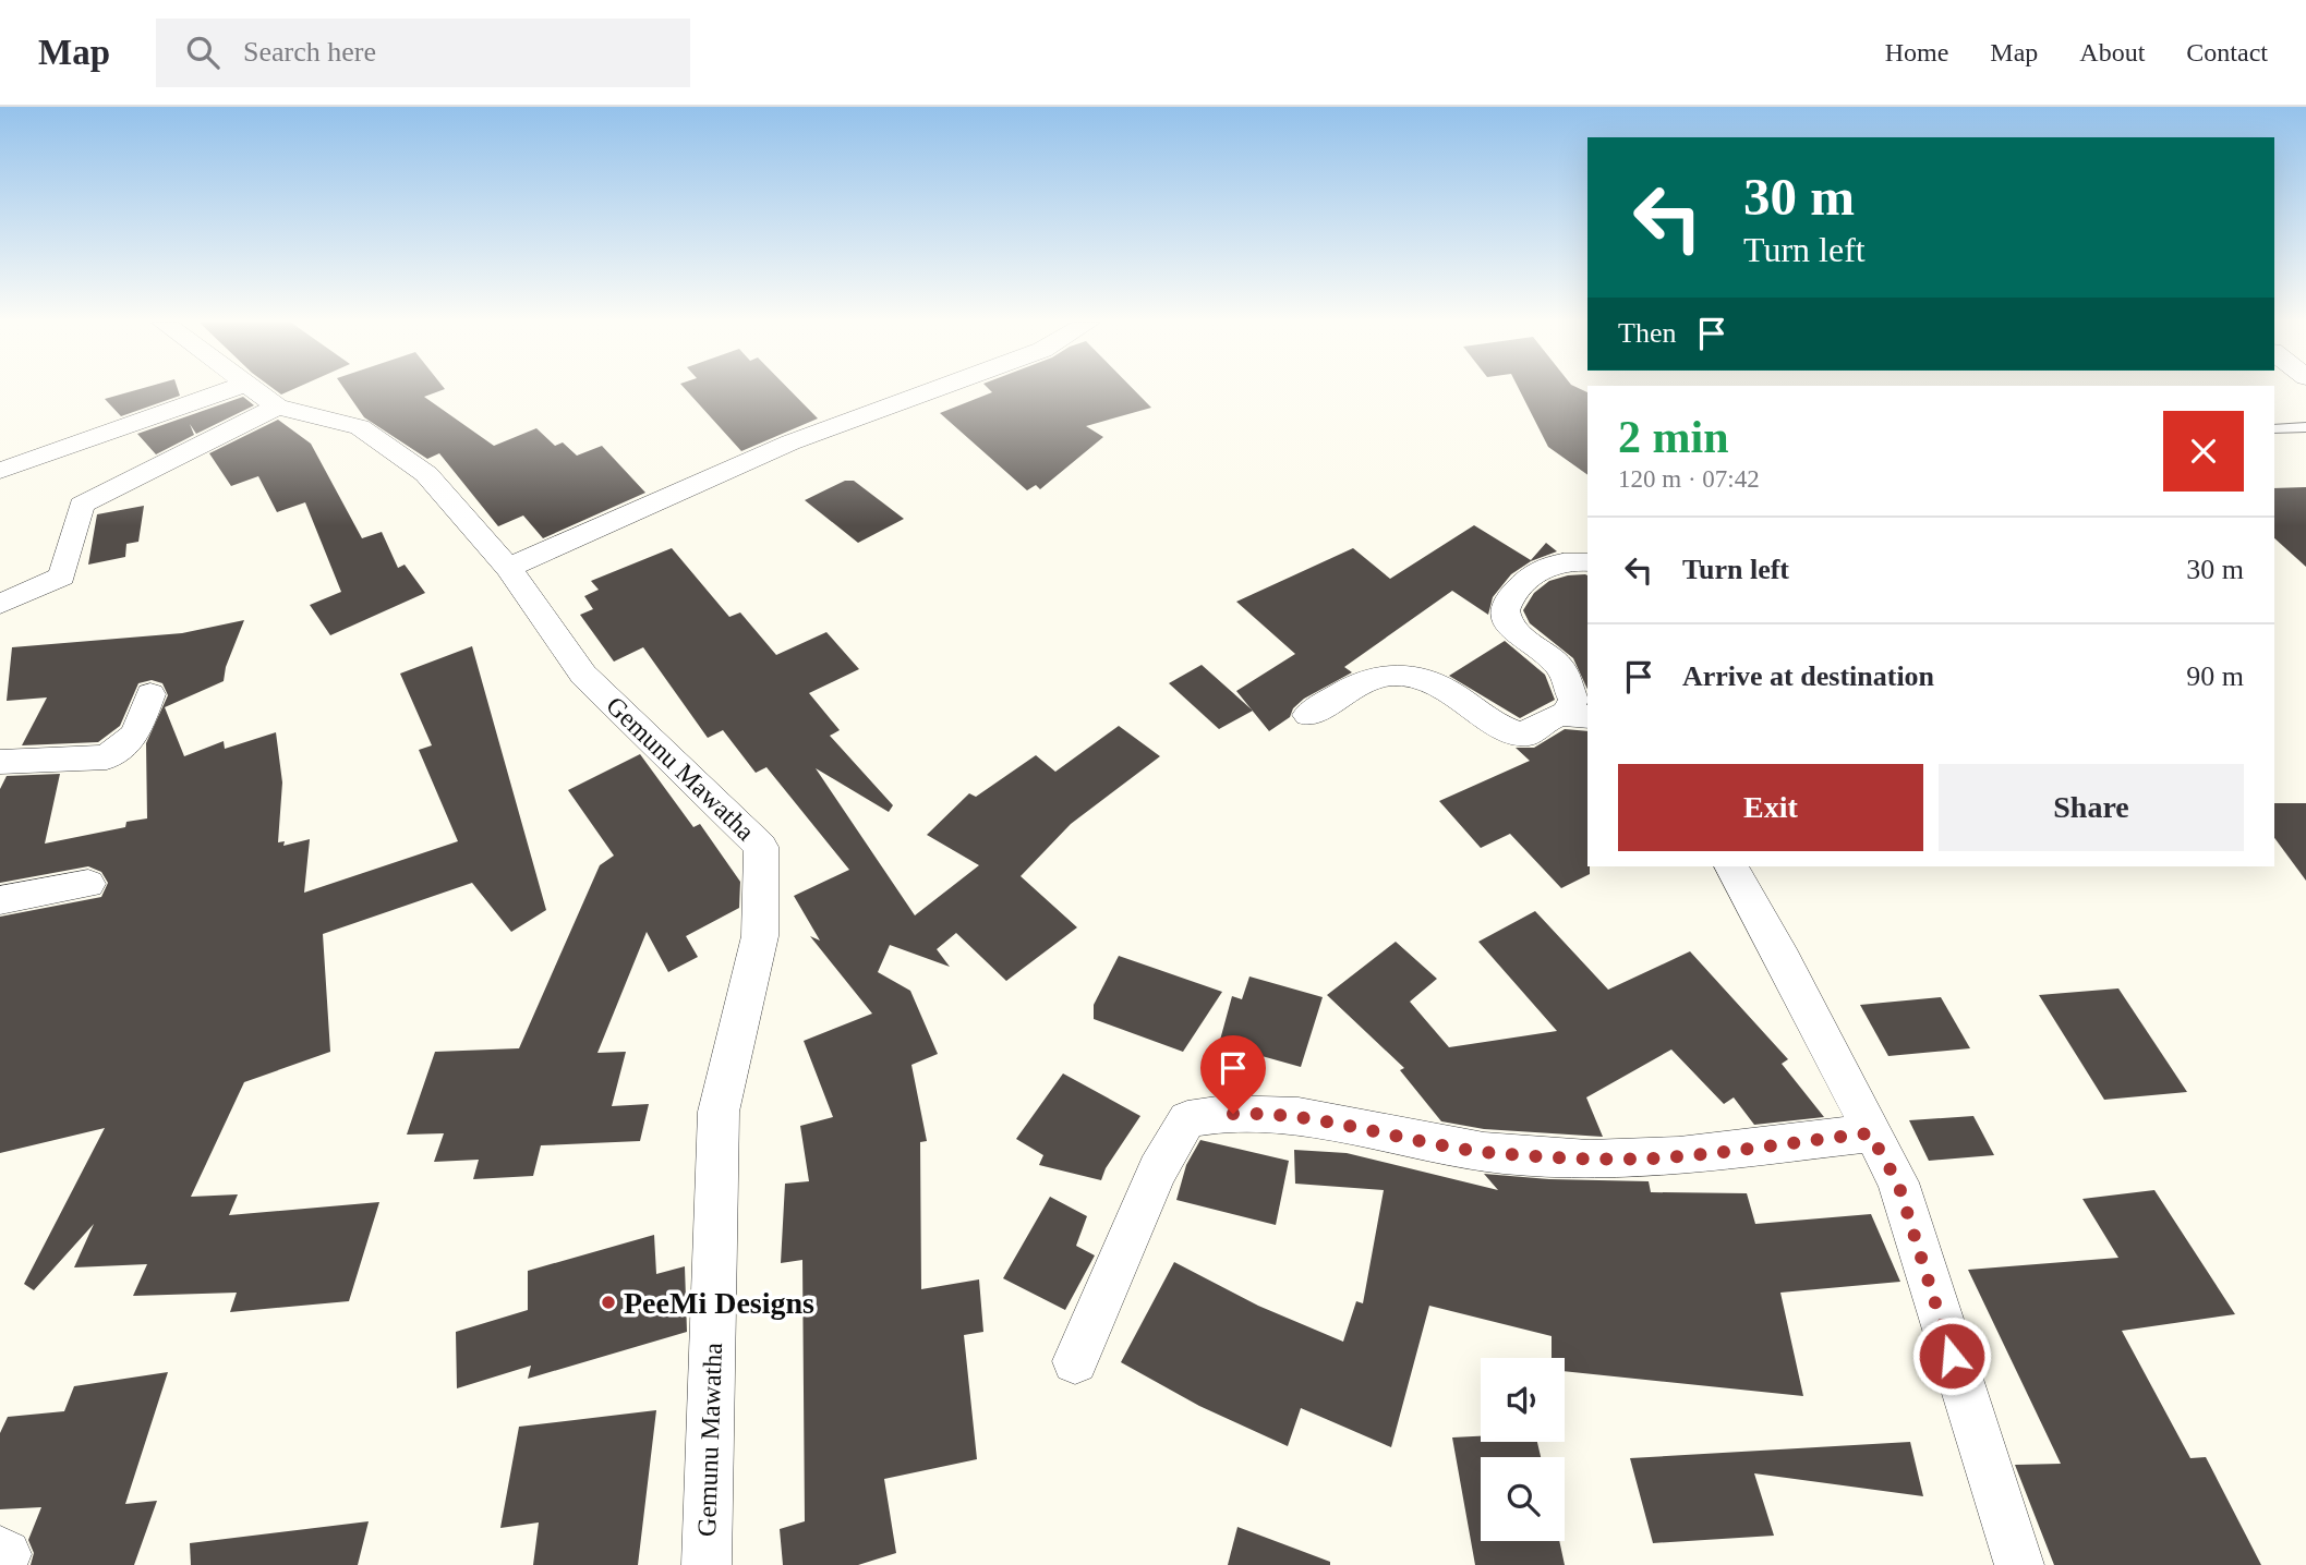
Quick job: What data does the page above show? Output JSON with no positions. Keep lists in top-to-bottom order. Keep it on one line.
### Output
{"streets":{"street":["Gemunu Mawatha"]},"places":["PeeMi Designs"],"page":{"header":"Map","search":"Search here","nav":["Home","Map","About","Contact"],"turn":["30 m","Turn left"],"then":"Then","heading":["2 min","120 m · 07:42"],"list":[{"name":"Turn left","value":"30 m"},{"name":"Arrive at destination","value":"90 m"}],"buttons":["Exit","Share"]}}
